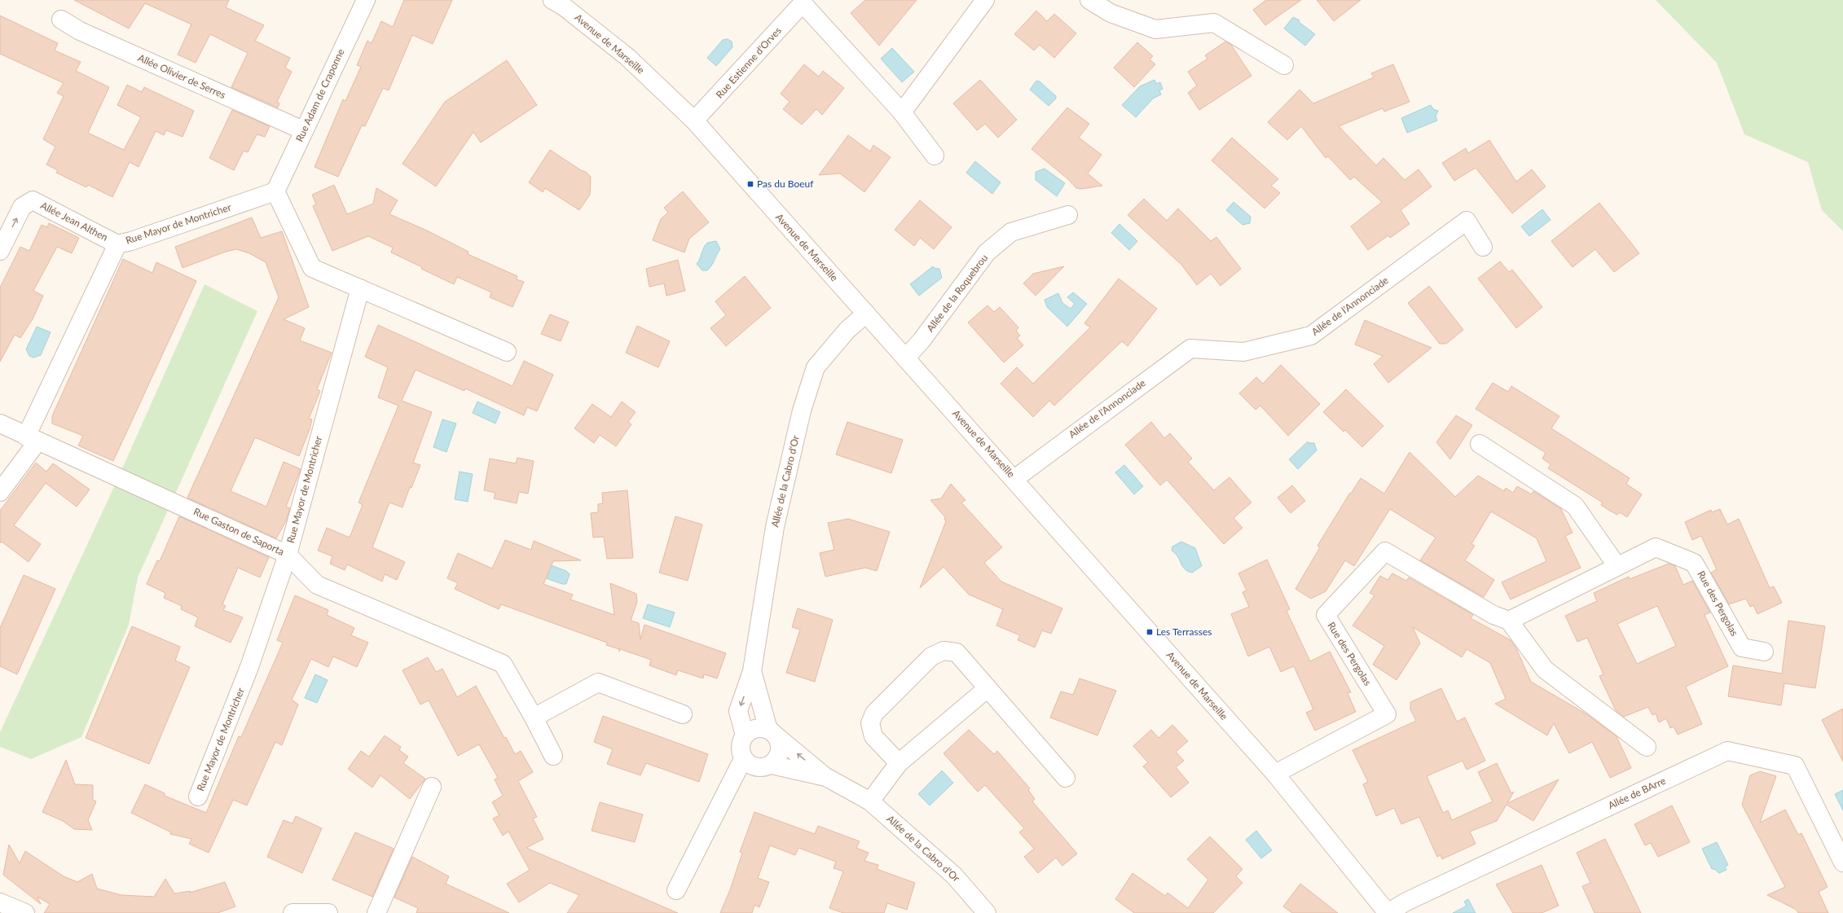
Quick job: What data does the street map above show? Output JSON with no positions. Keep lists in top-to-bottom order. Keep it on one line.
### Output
{"streets":{"street":["Avenue de Marseille","Rue Estienne d'Orves","Allée Olivier de Serres","Rue Adam de Craponne","Allée Jean Althen","Rue Mayor de Montricher","Allée de la Roquebrou","Allée de l’Annonciade","Allée de la Cabro d'Or","Rue Gaston de Saporta","Rue des Pergolas","Allée de BArre"]},"crossings":[["Avenue de Marseille","Rue Estienne d'Orves"],["Avenue de Marseille","Allée de la Roquebrou"],["Avenue de Marseille","Allée de l’Annonciade"],["Avenue de Marseille","Allée de la Cabro d'Or"],["Avenue de Marseille","Rue des Pergolas"],["Avenue de Marseille","Allée de BArre"],["Allée Olivier de Serres","Rue Adam de Craponne"],["Rue Adam de Craponne","Rue Mayor de Montricher"],["Allée Jean Althen","Rue Mayor de Montricher"],["Rue Mayor de Montricher","Rue Gaston de Saporta"]],"places":{"transit":["Pas du Boeuf","Les Terrasses"]}}
